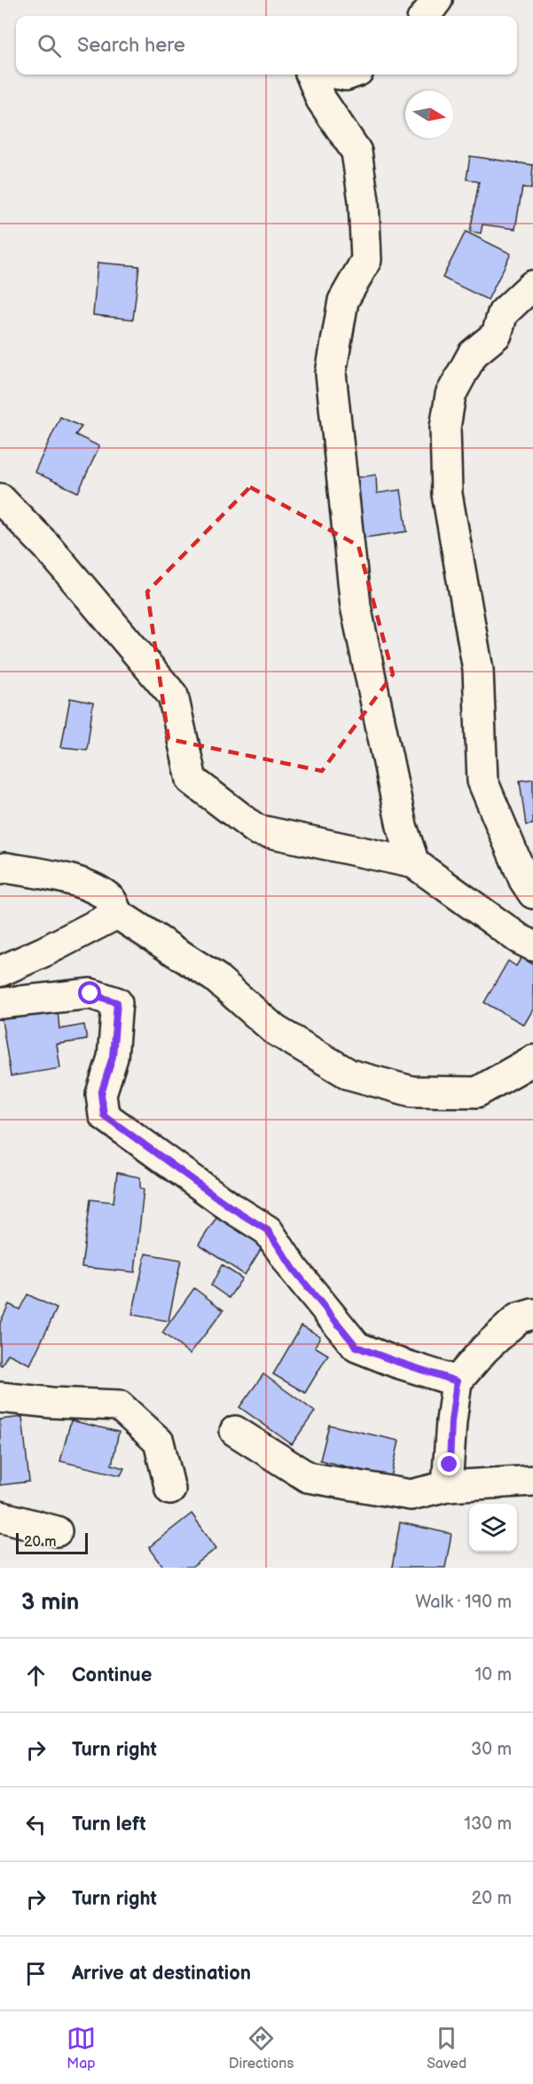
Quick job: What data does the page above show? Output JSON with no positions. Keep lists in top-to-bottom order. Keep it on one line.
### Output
{"scale_bar":"20 m","north":"right","page":{"search":"Search here","scale":"20 m","heading":["3 min","Walk · 190 m"],"list":[["Continue","10 m"],["Turn right","30 m"],["Turn left","130 m"],["Turn right","20 m"],"Arrive at destination"],"nav":["Map","Directions","Saved"]}}
